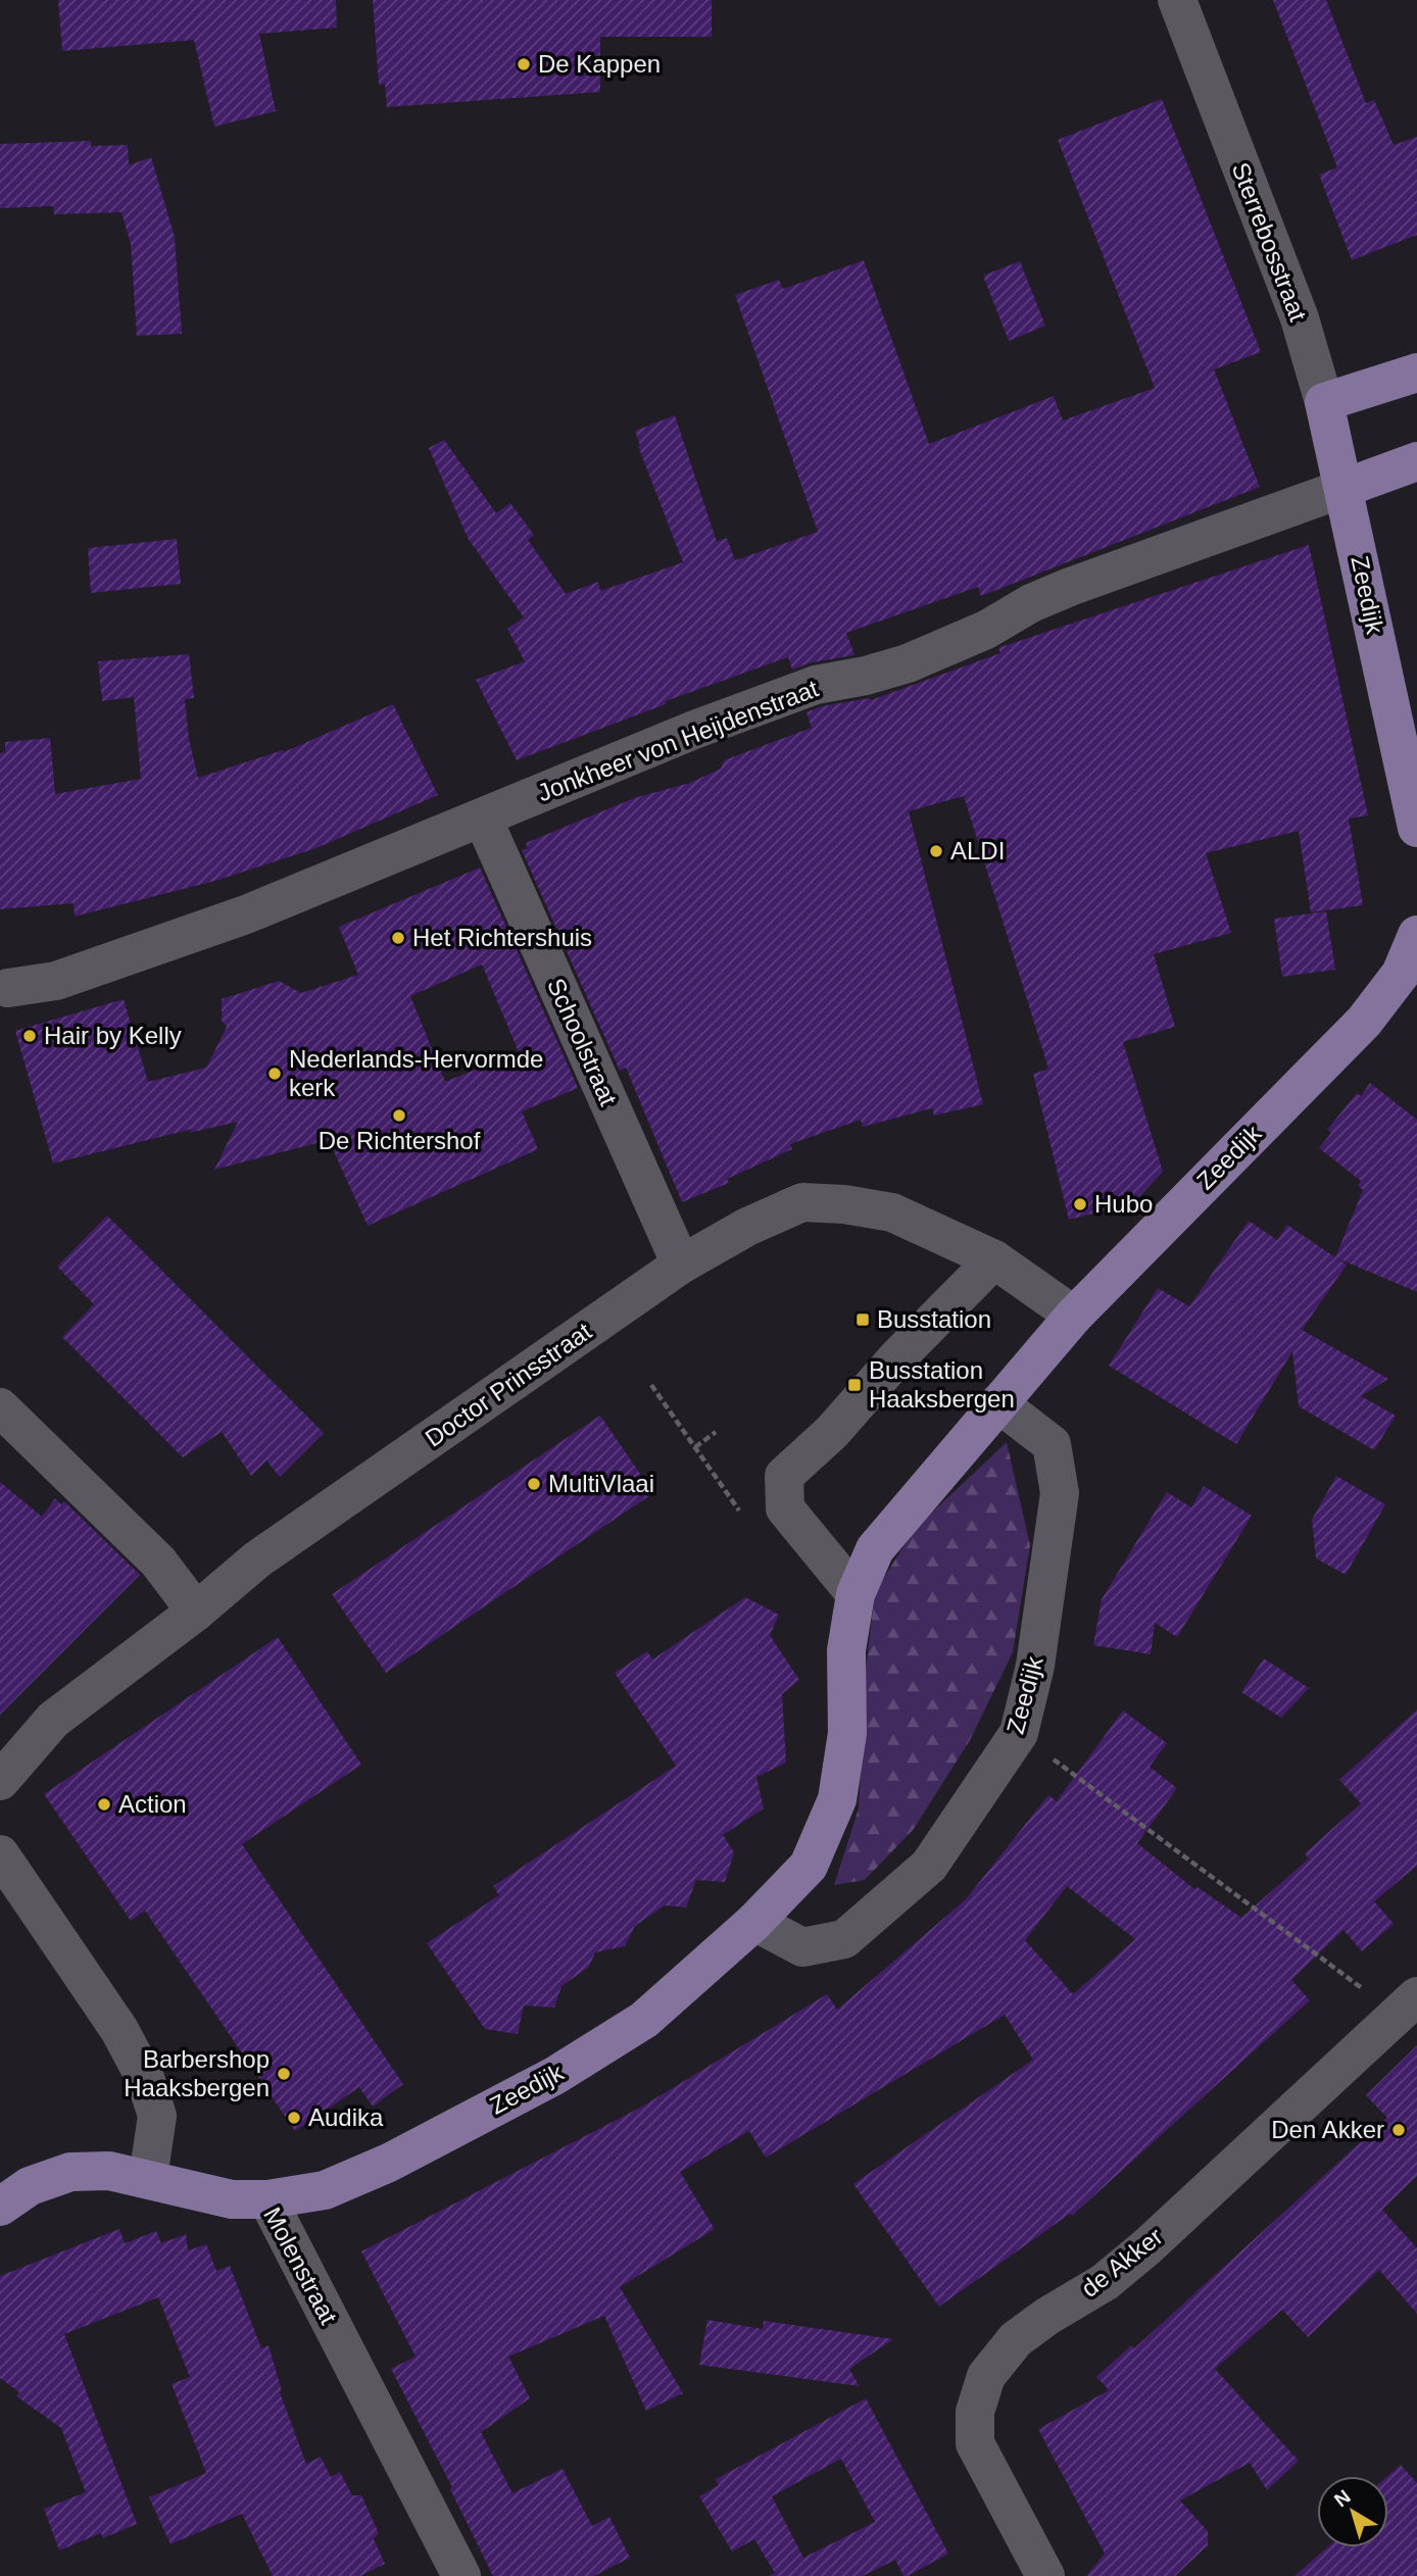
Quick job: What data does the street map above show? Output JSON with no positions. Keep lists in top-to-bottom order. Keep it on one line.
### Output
{"streets":{"main road":["Sterrebosstraat","Zeedijk","Molenstraat"],"street":["Jonkheer von Heijdenstraat","Schoolstraat","Doctor Prinsstraat","de Akker"]},"crossings":[["Sterrebosstraat","Zeedijk"],["Sterrebosstraat","Jonkheer von Heijdenstraat"],["Zeedijk","Jonkheer von Heijdenstraat"],["Zeedijk","Doctor Prinsstraat"],["Zeedijk","Molenstraat"],["Jonkheer von Heijdenstraat","Schoolstraat"],["Schoolstraat","Doctor Prinsstraat"]],"places":{"other":["De Kappen","ALDI","Het Richtershuis","Hair by Kelly","Nederlands-Hervormde kerk","De Richtershof","Hubo","MultiVlaai","Action","Barbershop Haaksbergen","Audika","Den Akker"],"transit":["Busstation","Busstation Haaksbergen"]},"north":"top left"}
